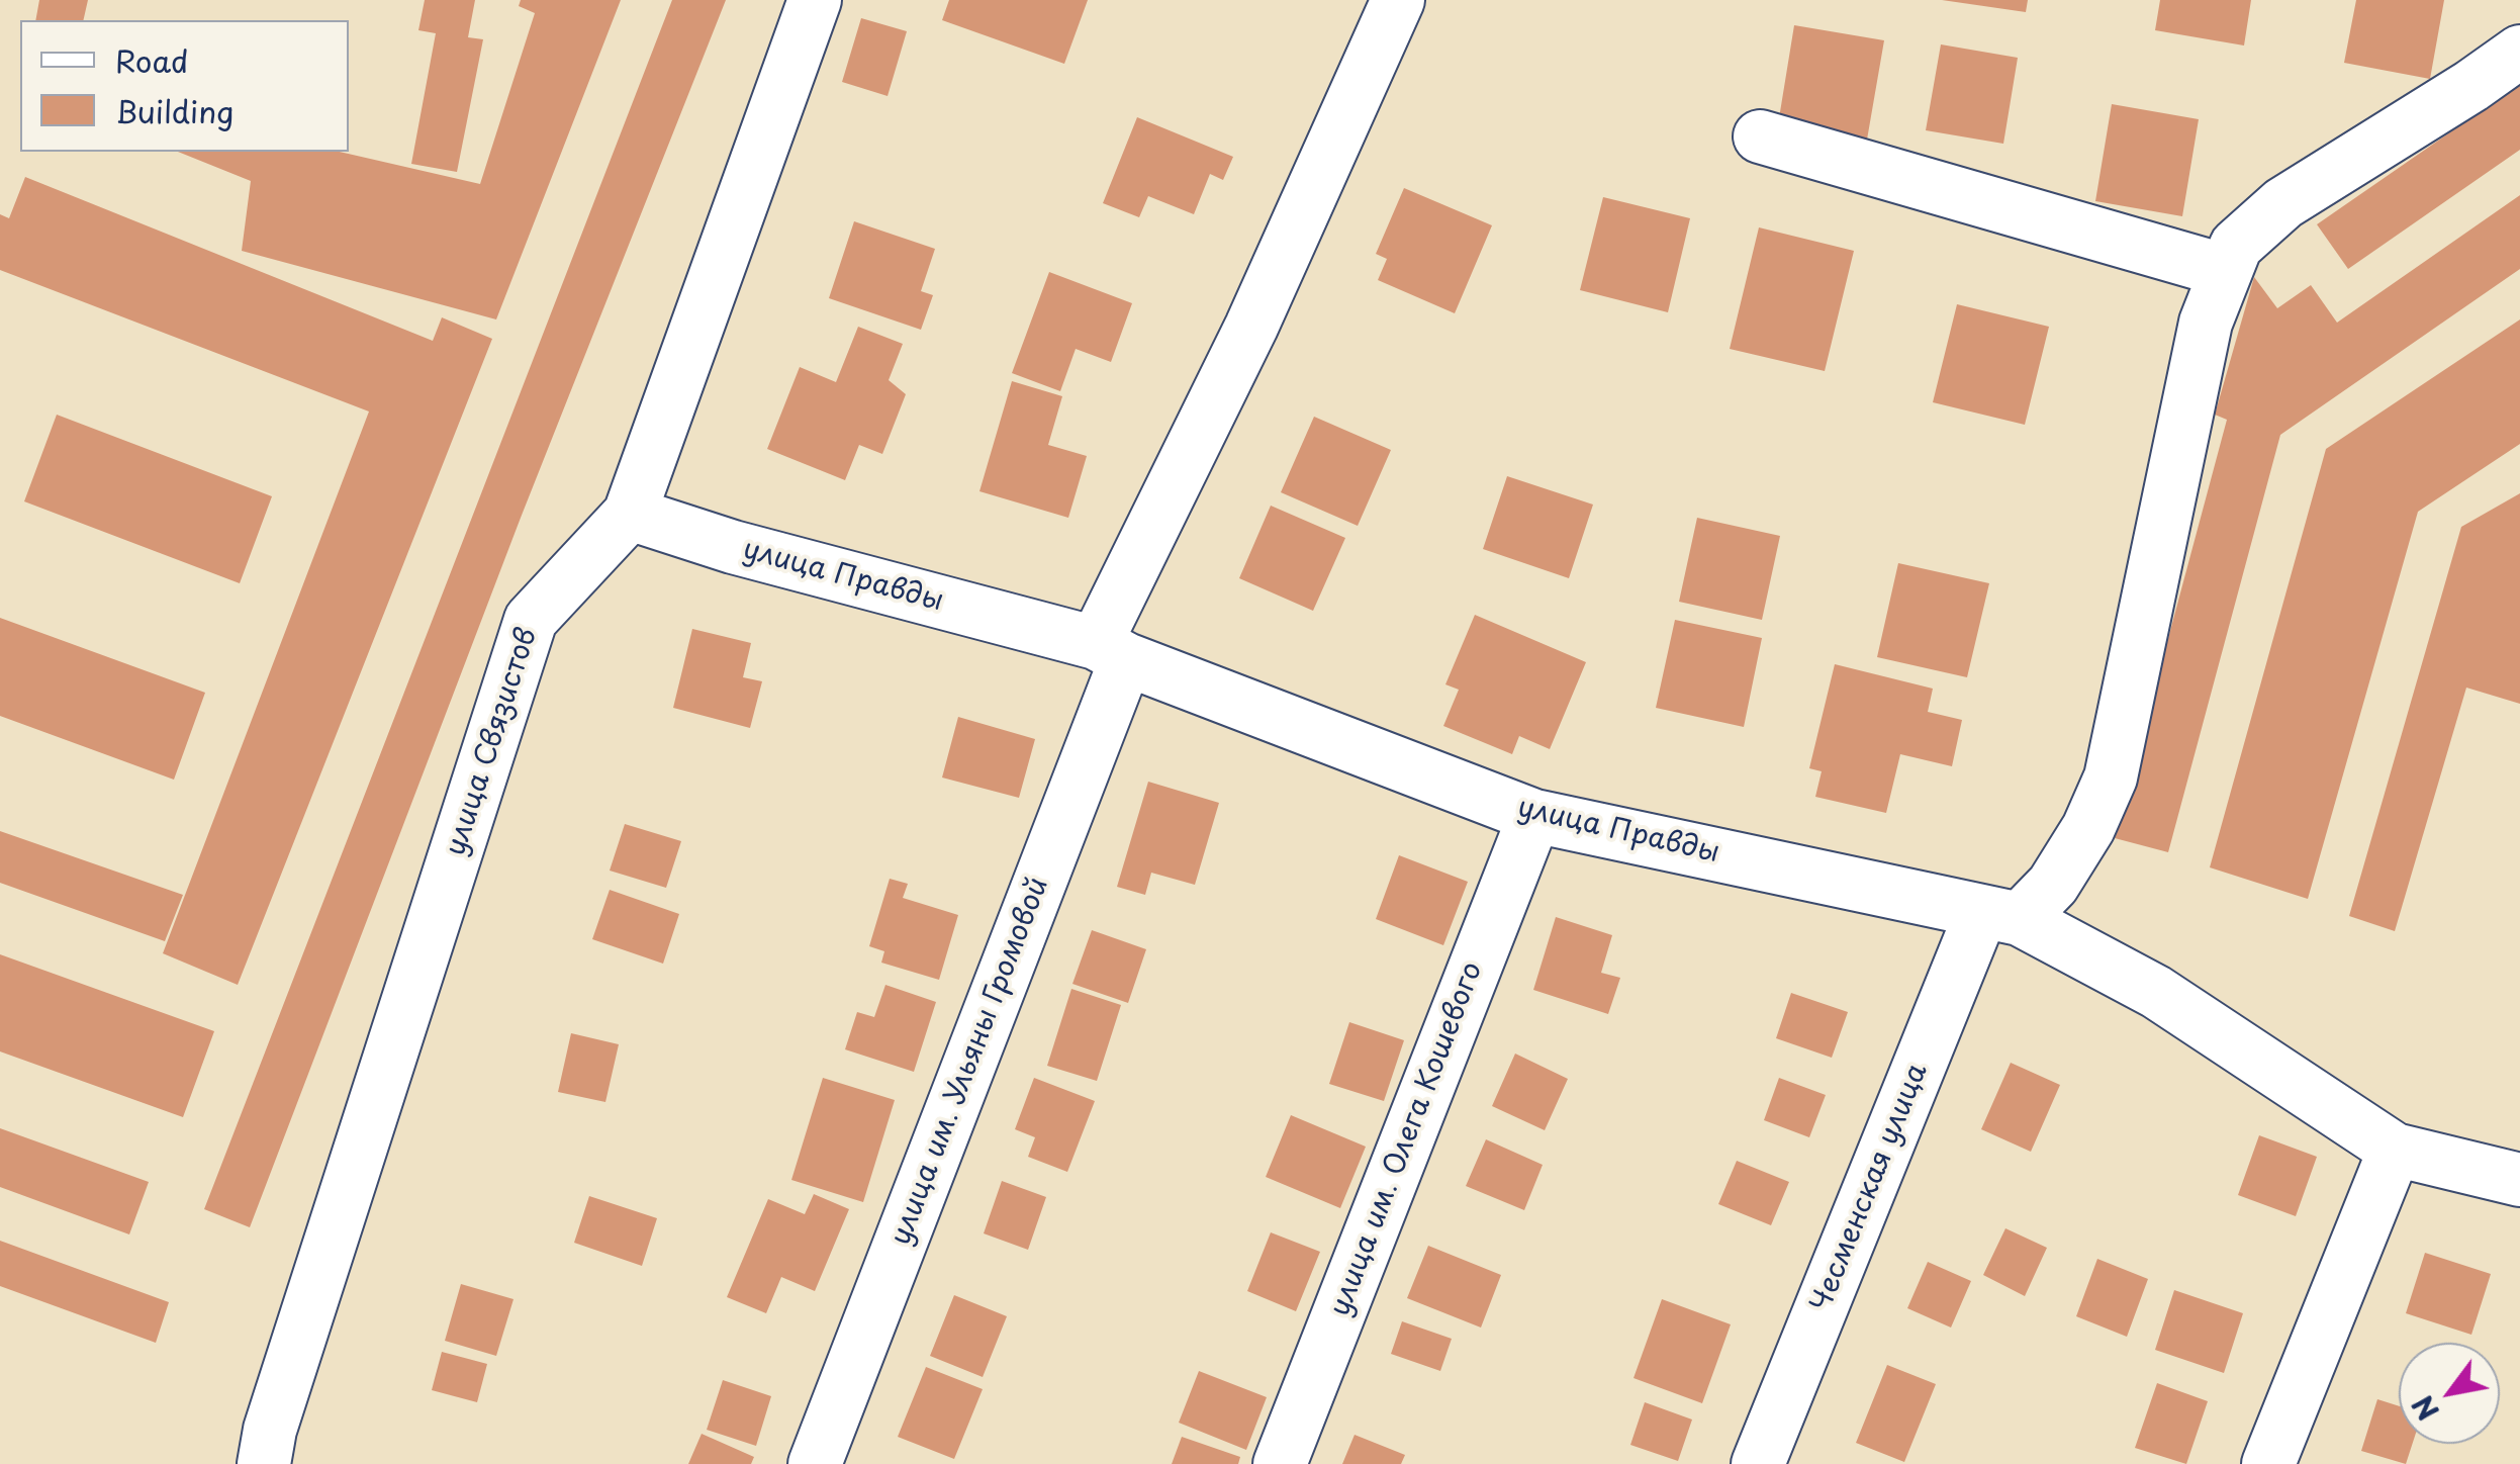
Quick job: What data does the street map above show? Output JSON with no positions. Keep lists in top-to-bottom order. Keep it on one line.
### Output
{"streets":{"street":["улица Правды","улица Связистов","улица им. Ульяны Громовой","улица им. Олега Кошевого","Чесменская улица"]},"crossings":[["улица Правды","улица Связистов"],["улица Правды","улица им. Ульяны Громовой"],["улица Правды","улица им. Олега Кошевого"],["улица Правды","Чесменская улица"]],"legend":["Road","Building"],"north":"bottom left"}
